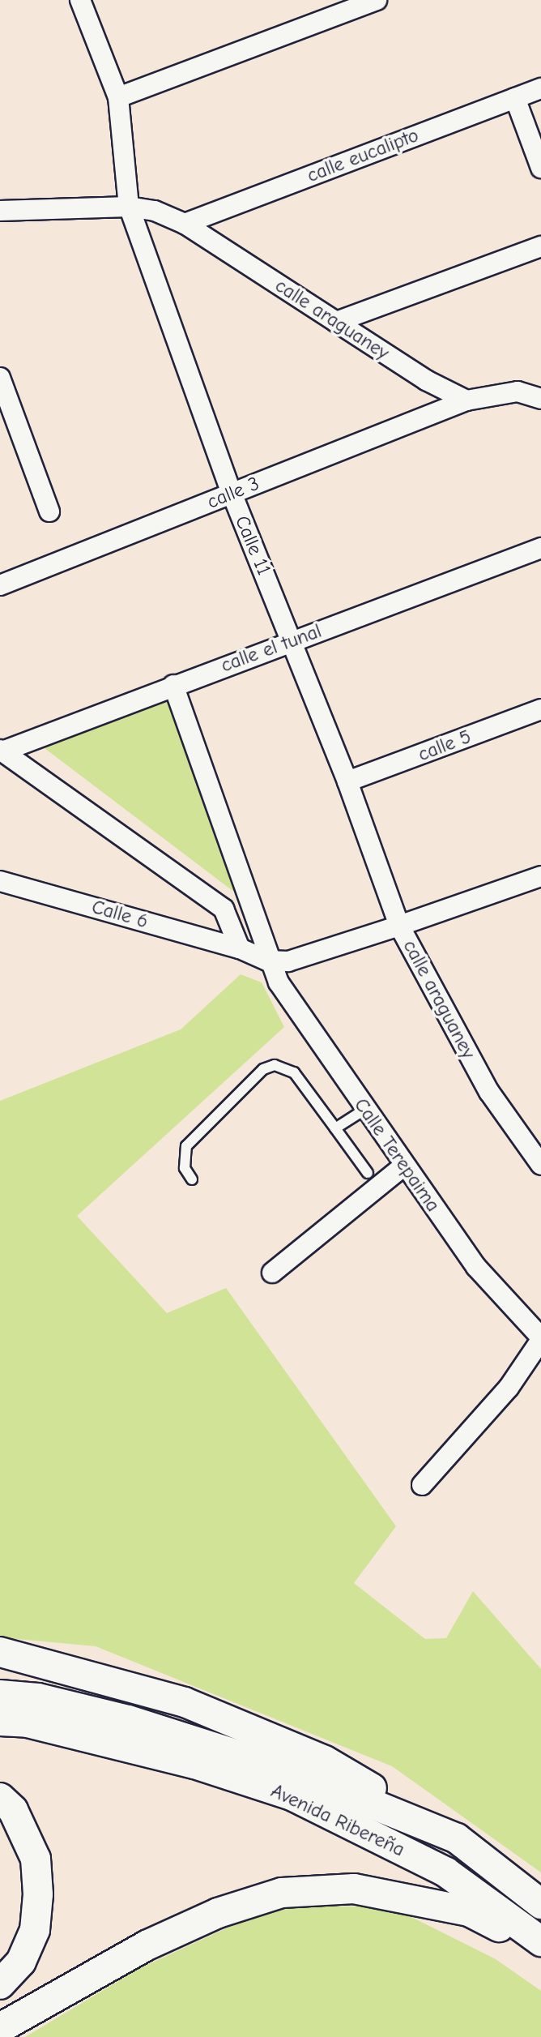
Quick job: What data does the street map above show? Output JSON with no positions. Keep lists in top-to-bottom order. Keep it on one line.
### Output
{"streets":{"main road":["Avenida Ribereña"],"street":["calle eucalipto","calle araguaney","calle 3","Calle 11","calle el tunal","calle 5","Calle 6","Calle Terepaima"]},"crossings":[["calle eucalipto","calle araguaney"],["calle araguaney","calle 3"],["calle araguaney","Calle 11"],["calle 3","Calle 11"],["Calle 11","calle el tunal"],["Calle 11","calle 5"],["calle el tunal","Calle Terepaima"]]}
